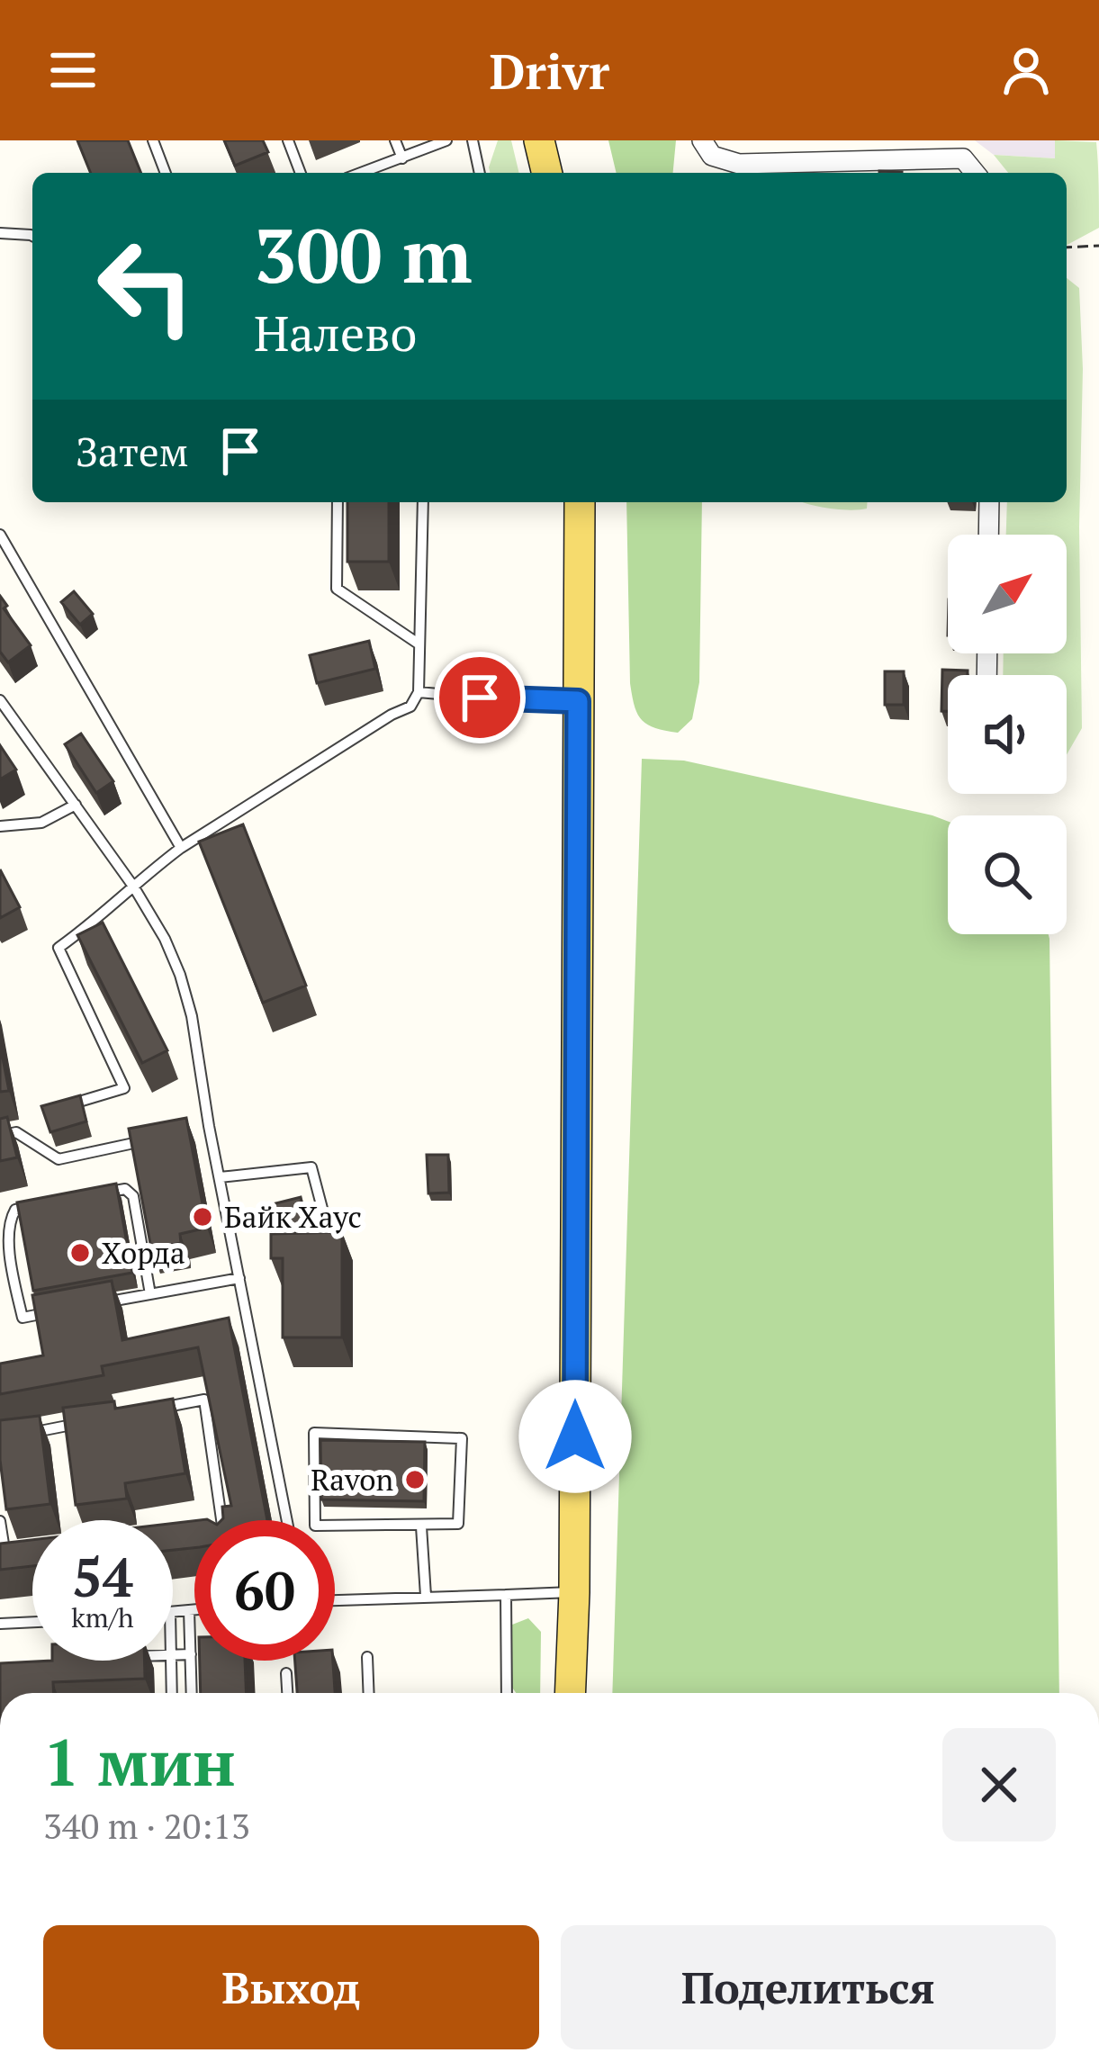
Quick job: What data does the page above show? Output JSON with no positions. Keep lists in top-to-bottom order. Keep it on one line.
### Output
{"places":["Байк Хаус","Хорда","Ravon"],"north":"top right","page":{"header":"Drivr","turn":["300 m","Налево"],"then":"Затем","speed":"54 km/h","limit":"60","heading":["1 мин","340 m · 20:13"],"buttons":["Выход","Поделиться"]}}
